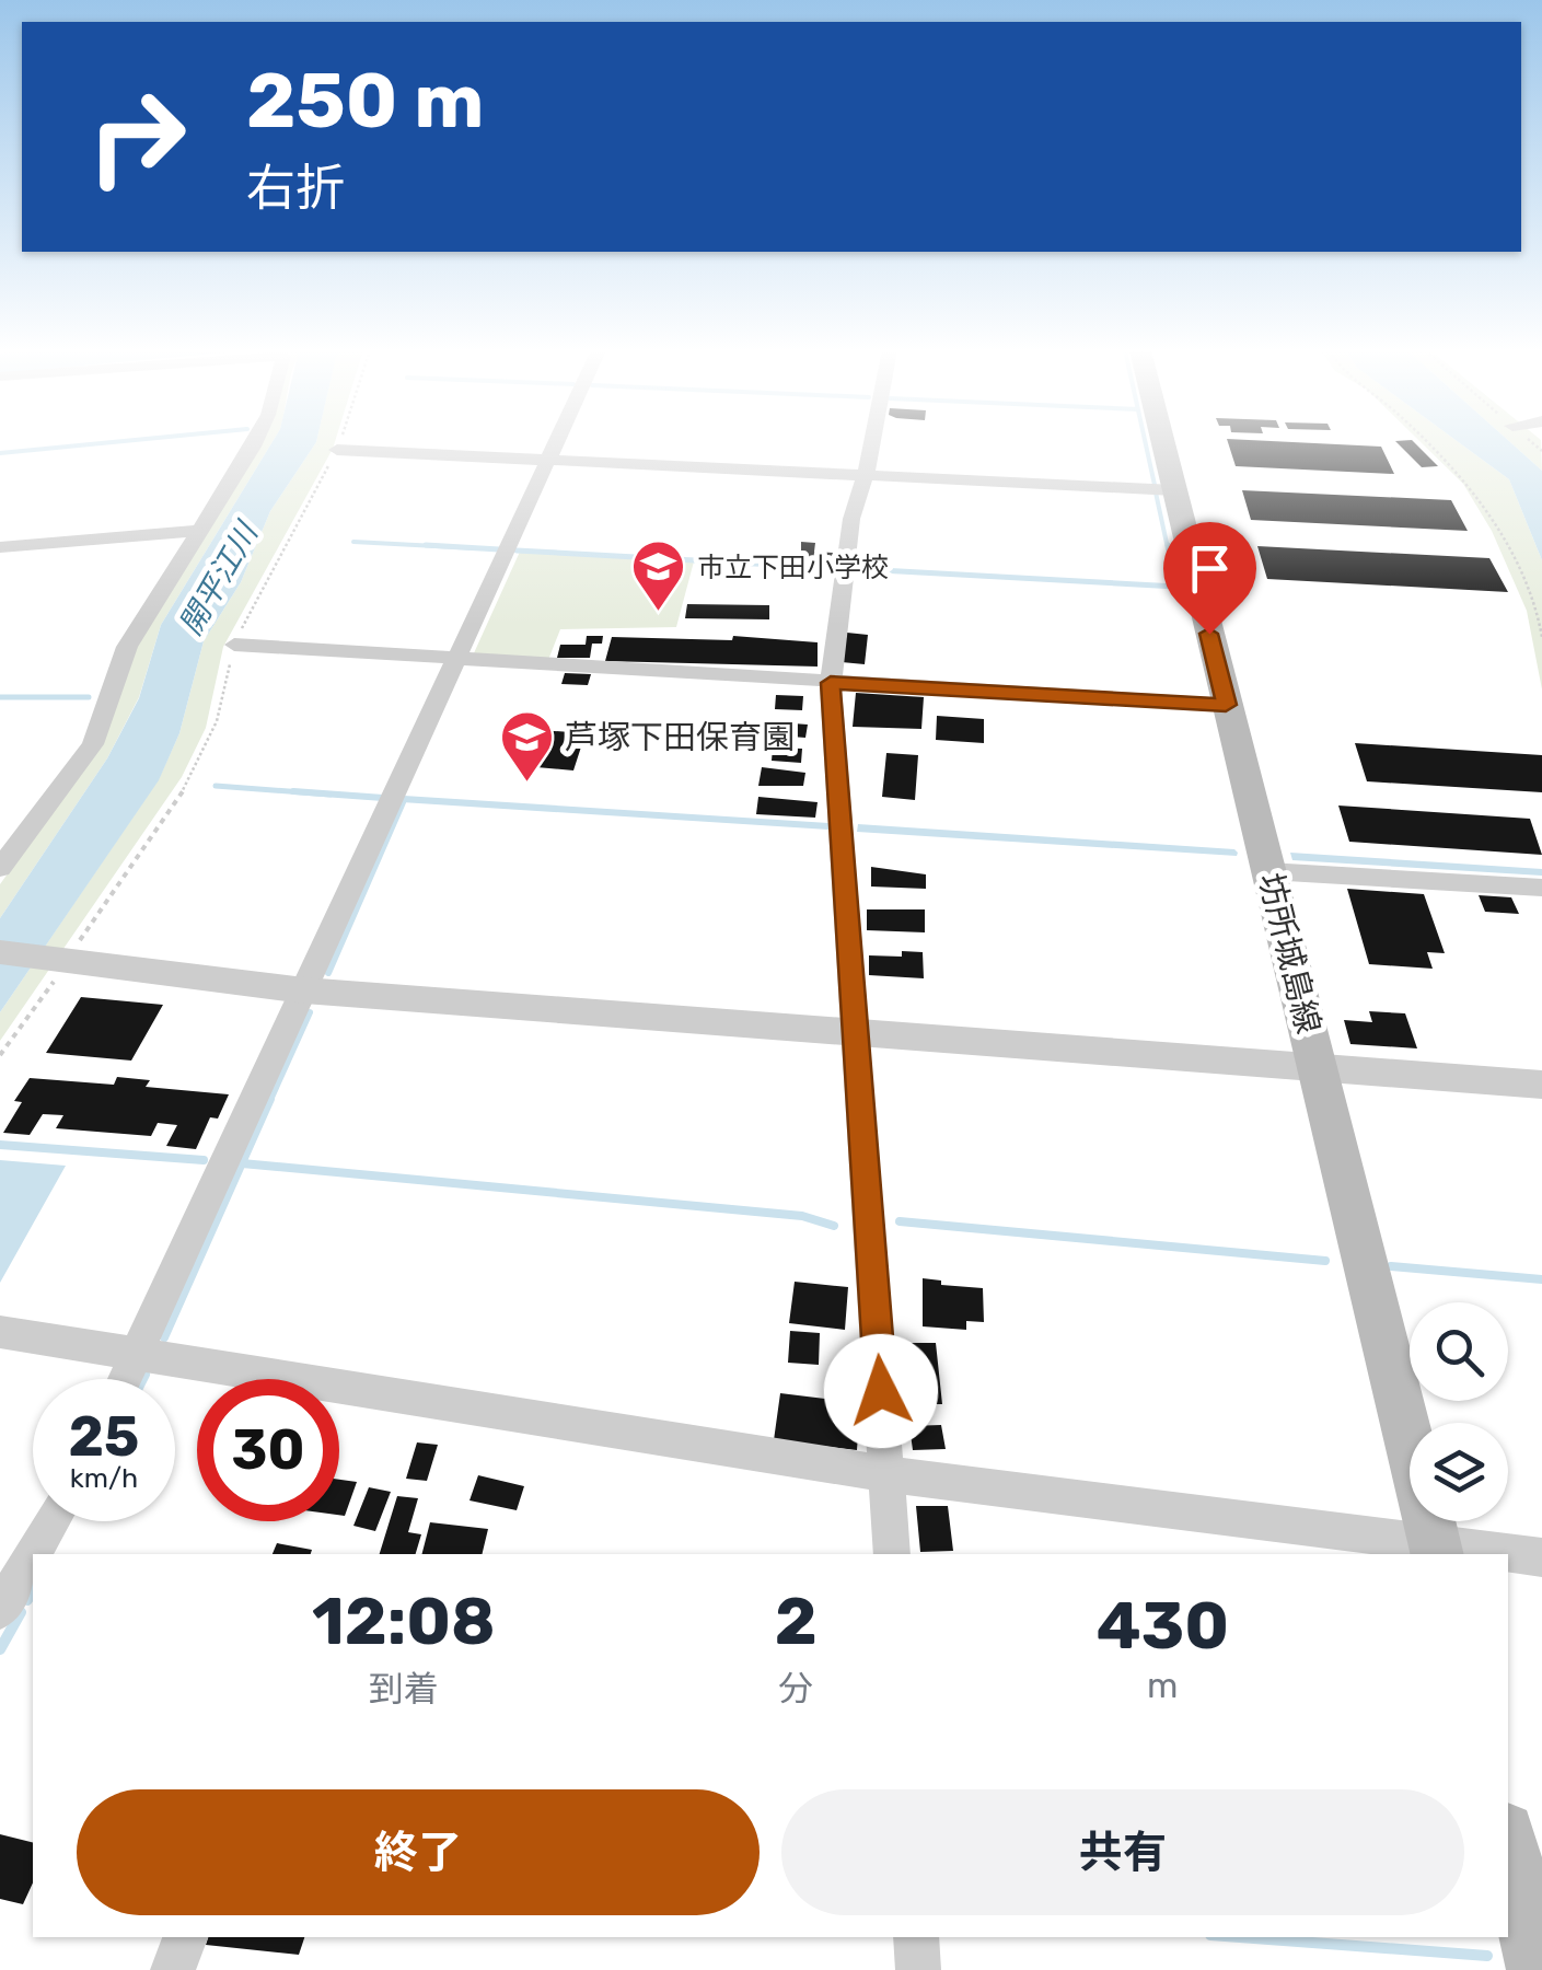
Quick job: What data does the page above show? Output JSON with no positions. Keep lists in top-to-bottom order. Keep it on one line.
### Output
{"streets":{"main road":["坊所城島線"]},"water":["開平江川"],"places":{"school or university":["市立下田小学校","芦塚下田保育園"]},"page":{"turn":["250 m","右折"],"speed":"25 km/h","limit":"30","eta":["12:08","到着","2","分","430","m"],"buttons":["終了","共有"]}}
